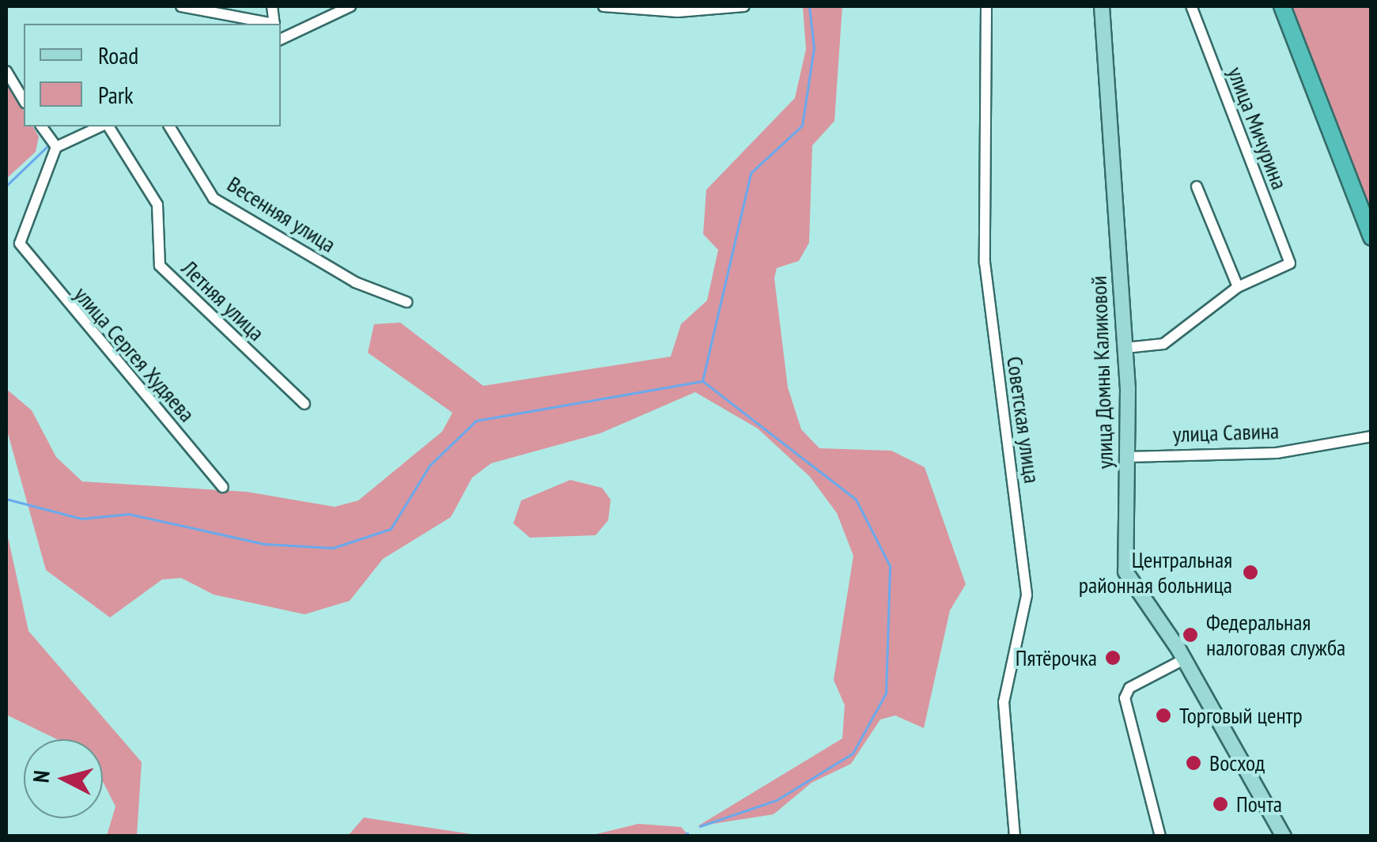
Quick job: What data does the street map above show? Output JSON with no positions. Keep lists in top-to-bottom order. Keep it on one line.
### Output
{"streets":{"main road":["улица Домны Каликовой"],"street":["улица Мичурина","Весенняя улица","Летняя улица","улица Сергея Худяева","Советская улица","улица Савина"]},"crossings":[["улица Домны Каликовой","улица Савина"]],"places":["Центральная районная больница","Федеральная налоговая служба","Пятёрочка","Торговый центр","Восход","Почта"],"legend":["Road","Park"],"north":"left"}
